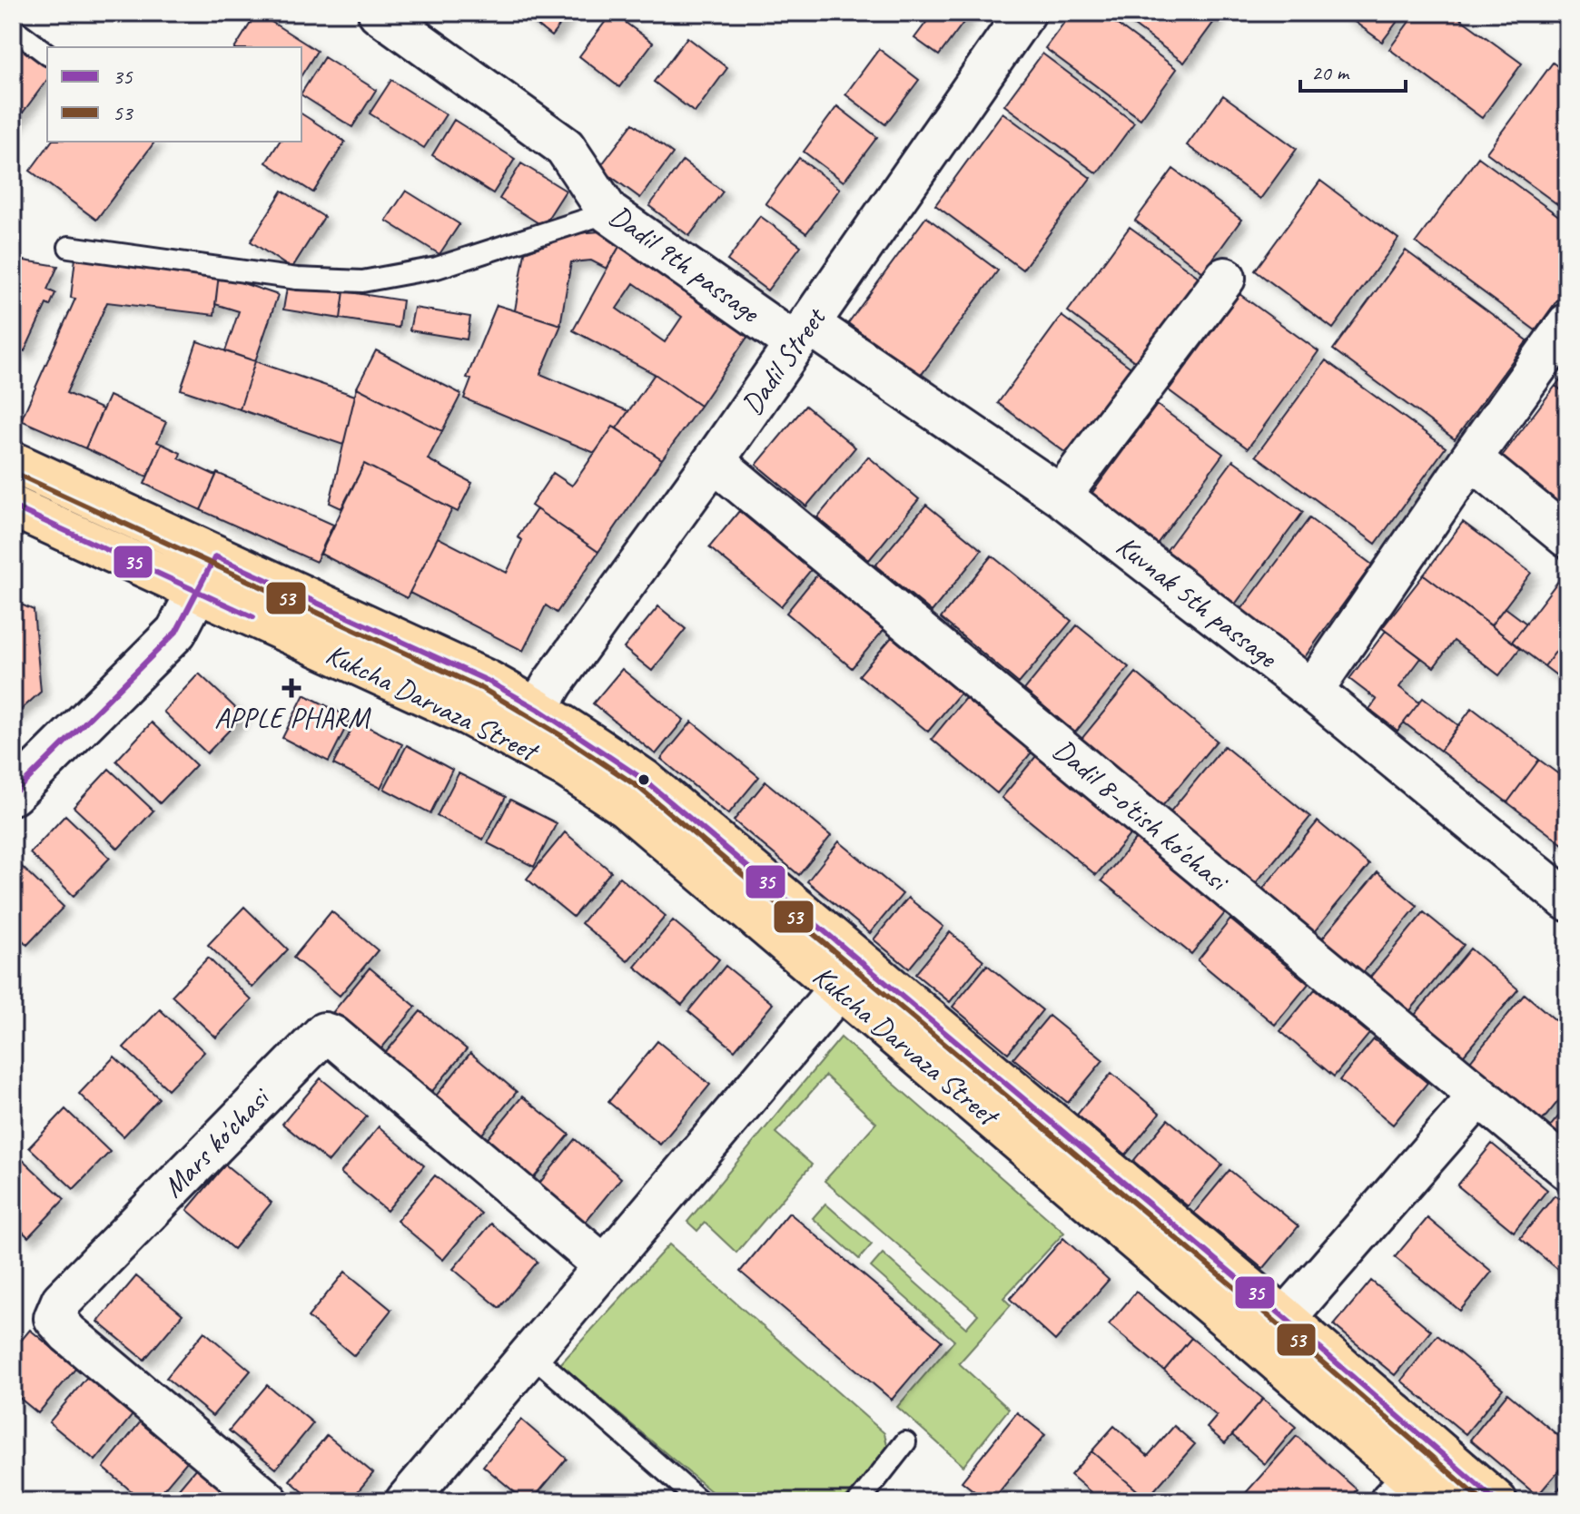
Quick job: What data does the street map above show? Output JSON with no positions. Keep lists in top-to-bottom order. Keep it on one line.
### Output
{"streets":{"main road":["Kukcha Darvaza Street"],"street":["Dadil 9th passage","Dadil Street","Kuvnak 5th passage","Dadil 8-o'tish ko'chasi","Mars ko'chasi"]},"crossings":[["Dadil 9th passage","Dadil Street"],["Dadil 9th passage","Kuvnak 5th passage"],["Dadil Street","Kuvnak 5th passage"],["Dadil Street","Kukcha Darvaza Street"],["Dadil Street","Dadil 8-o'tish ko'chasi"]],"places":{"health":["APPLE PHARM"]},"lines":["transit line 53","transit line 35"],"legend":["35","53"],"scale_bar":"20 m"}
